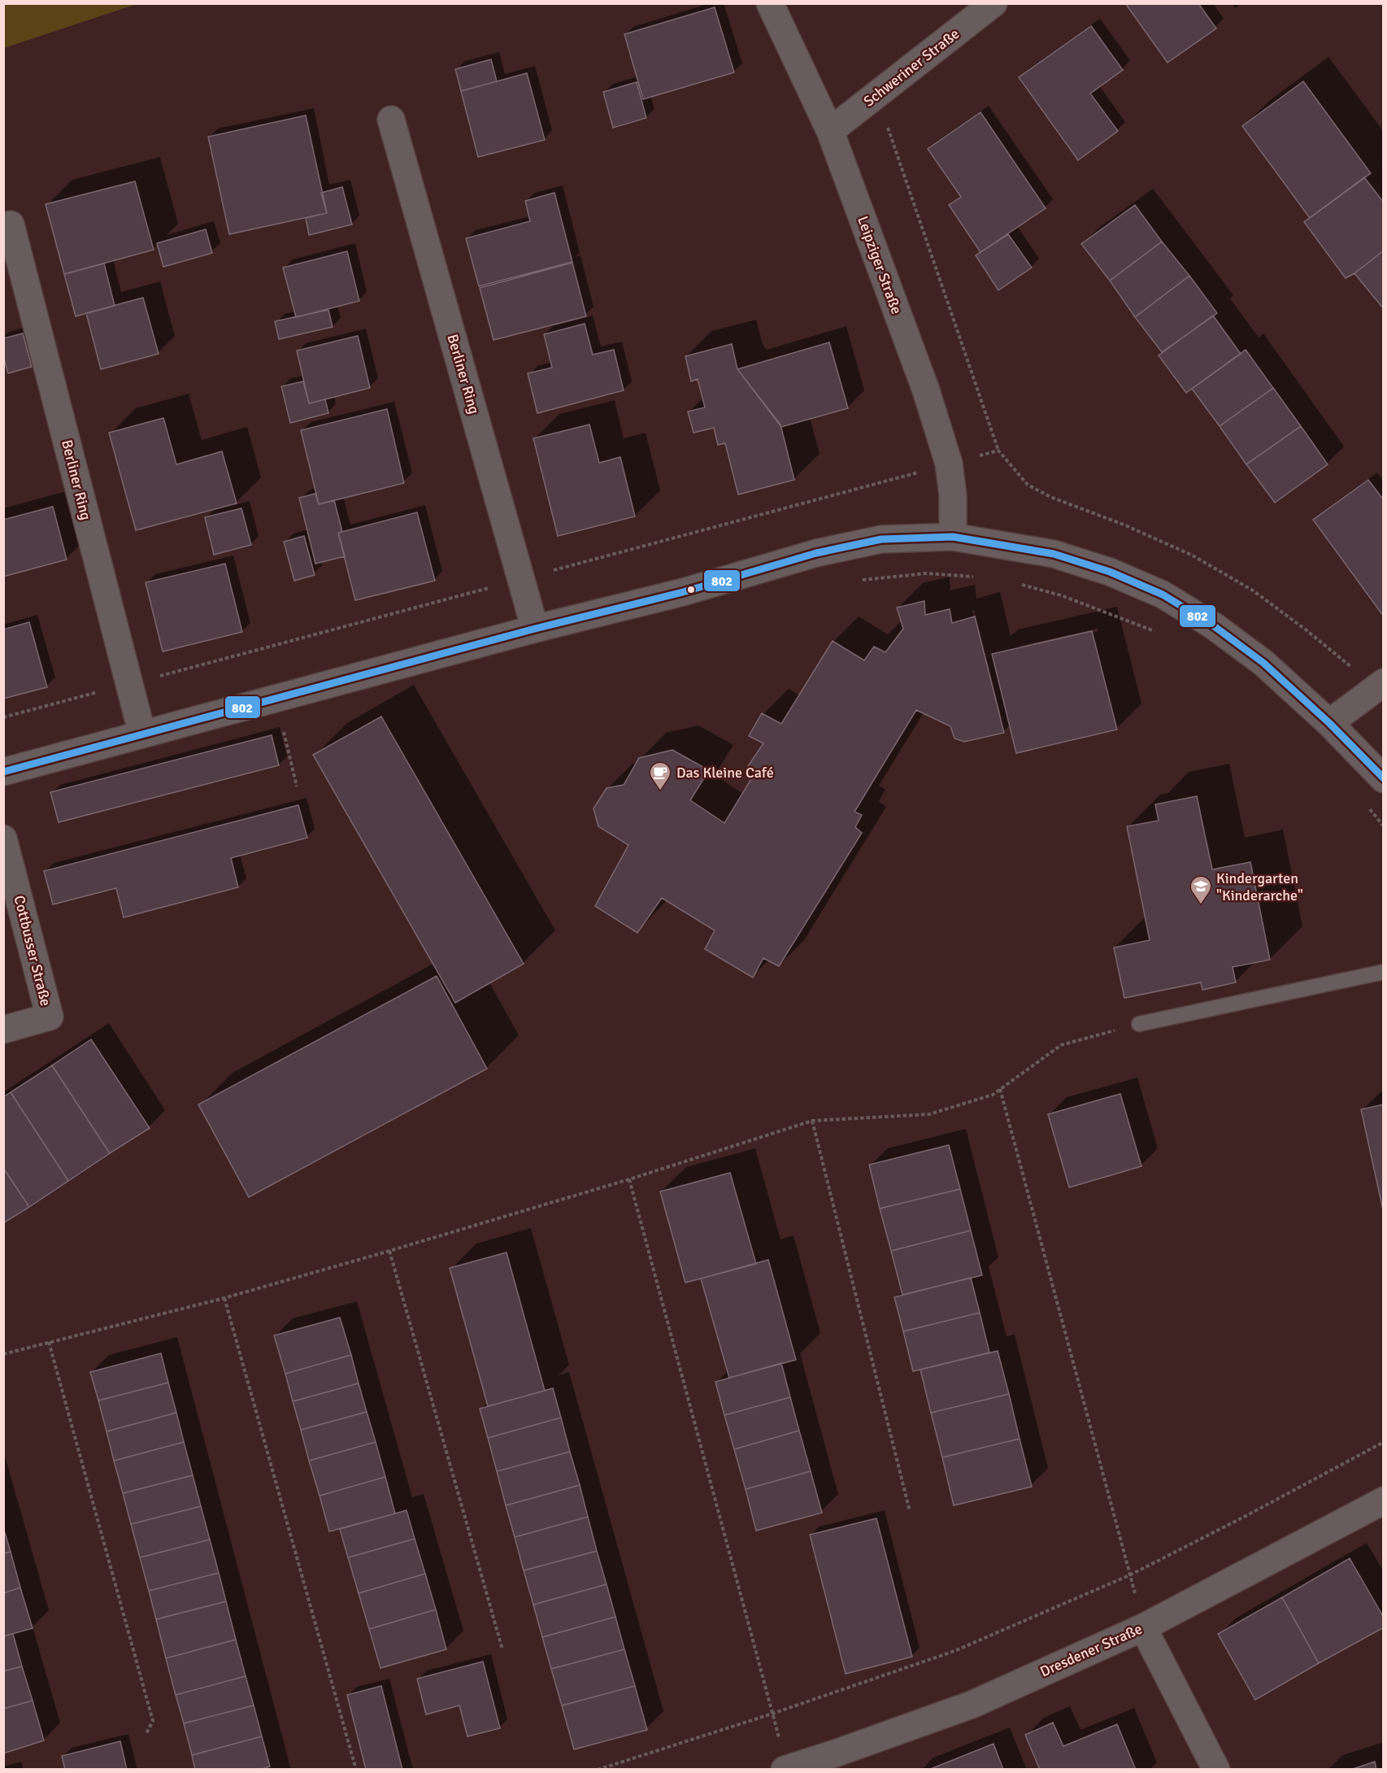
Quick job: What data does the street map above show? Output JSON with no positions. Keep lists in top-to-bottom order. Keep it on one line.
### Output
{"streets":{"street":["Schweriner Straße","Leipziger Straße","Berliner Ring","Cottbusser Straße","Dresdener Straße"]},"crossings":[["Schweriner Straße","Leipziger Straße"]],"places":{"cafe":["Das Kleine Café"],"school or university":["Kindergarten \"Kinderarche\""]},"lines":["transit line 802"]}
